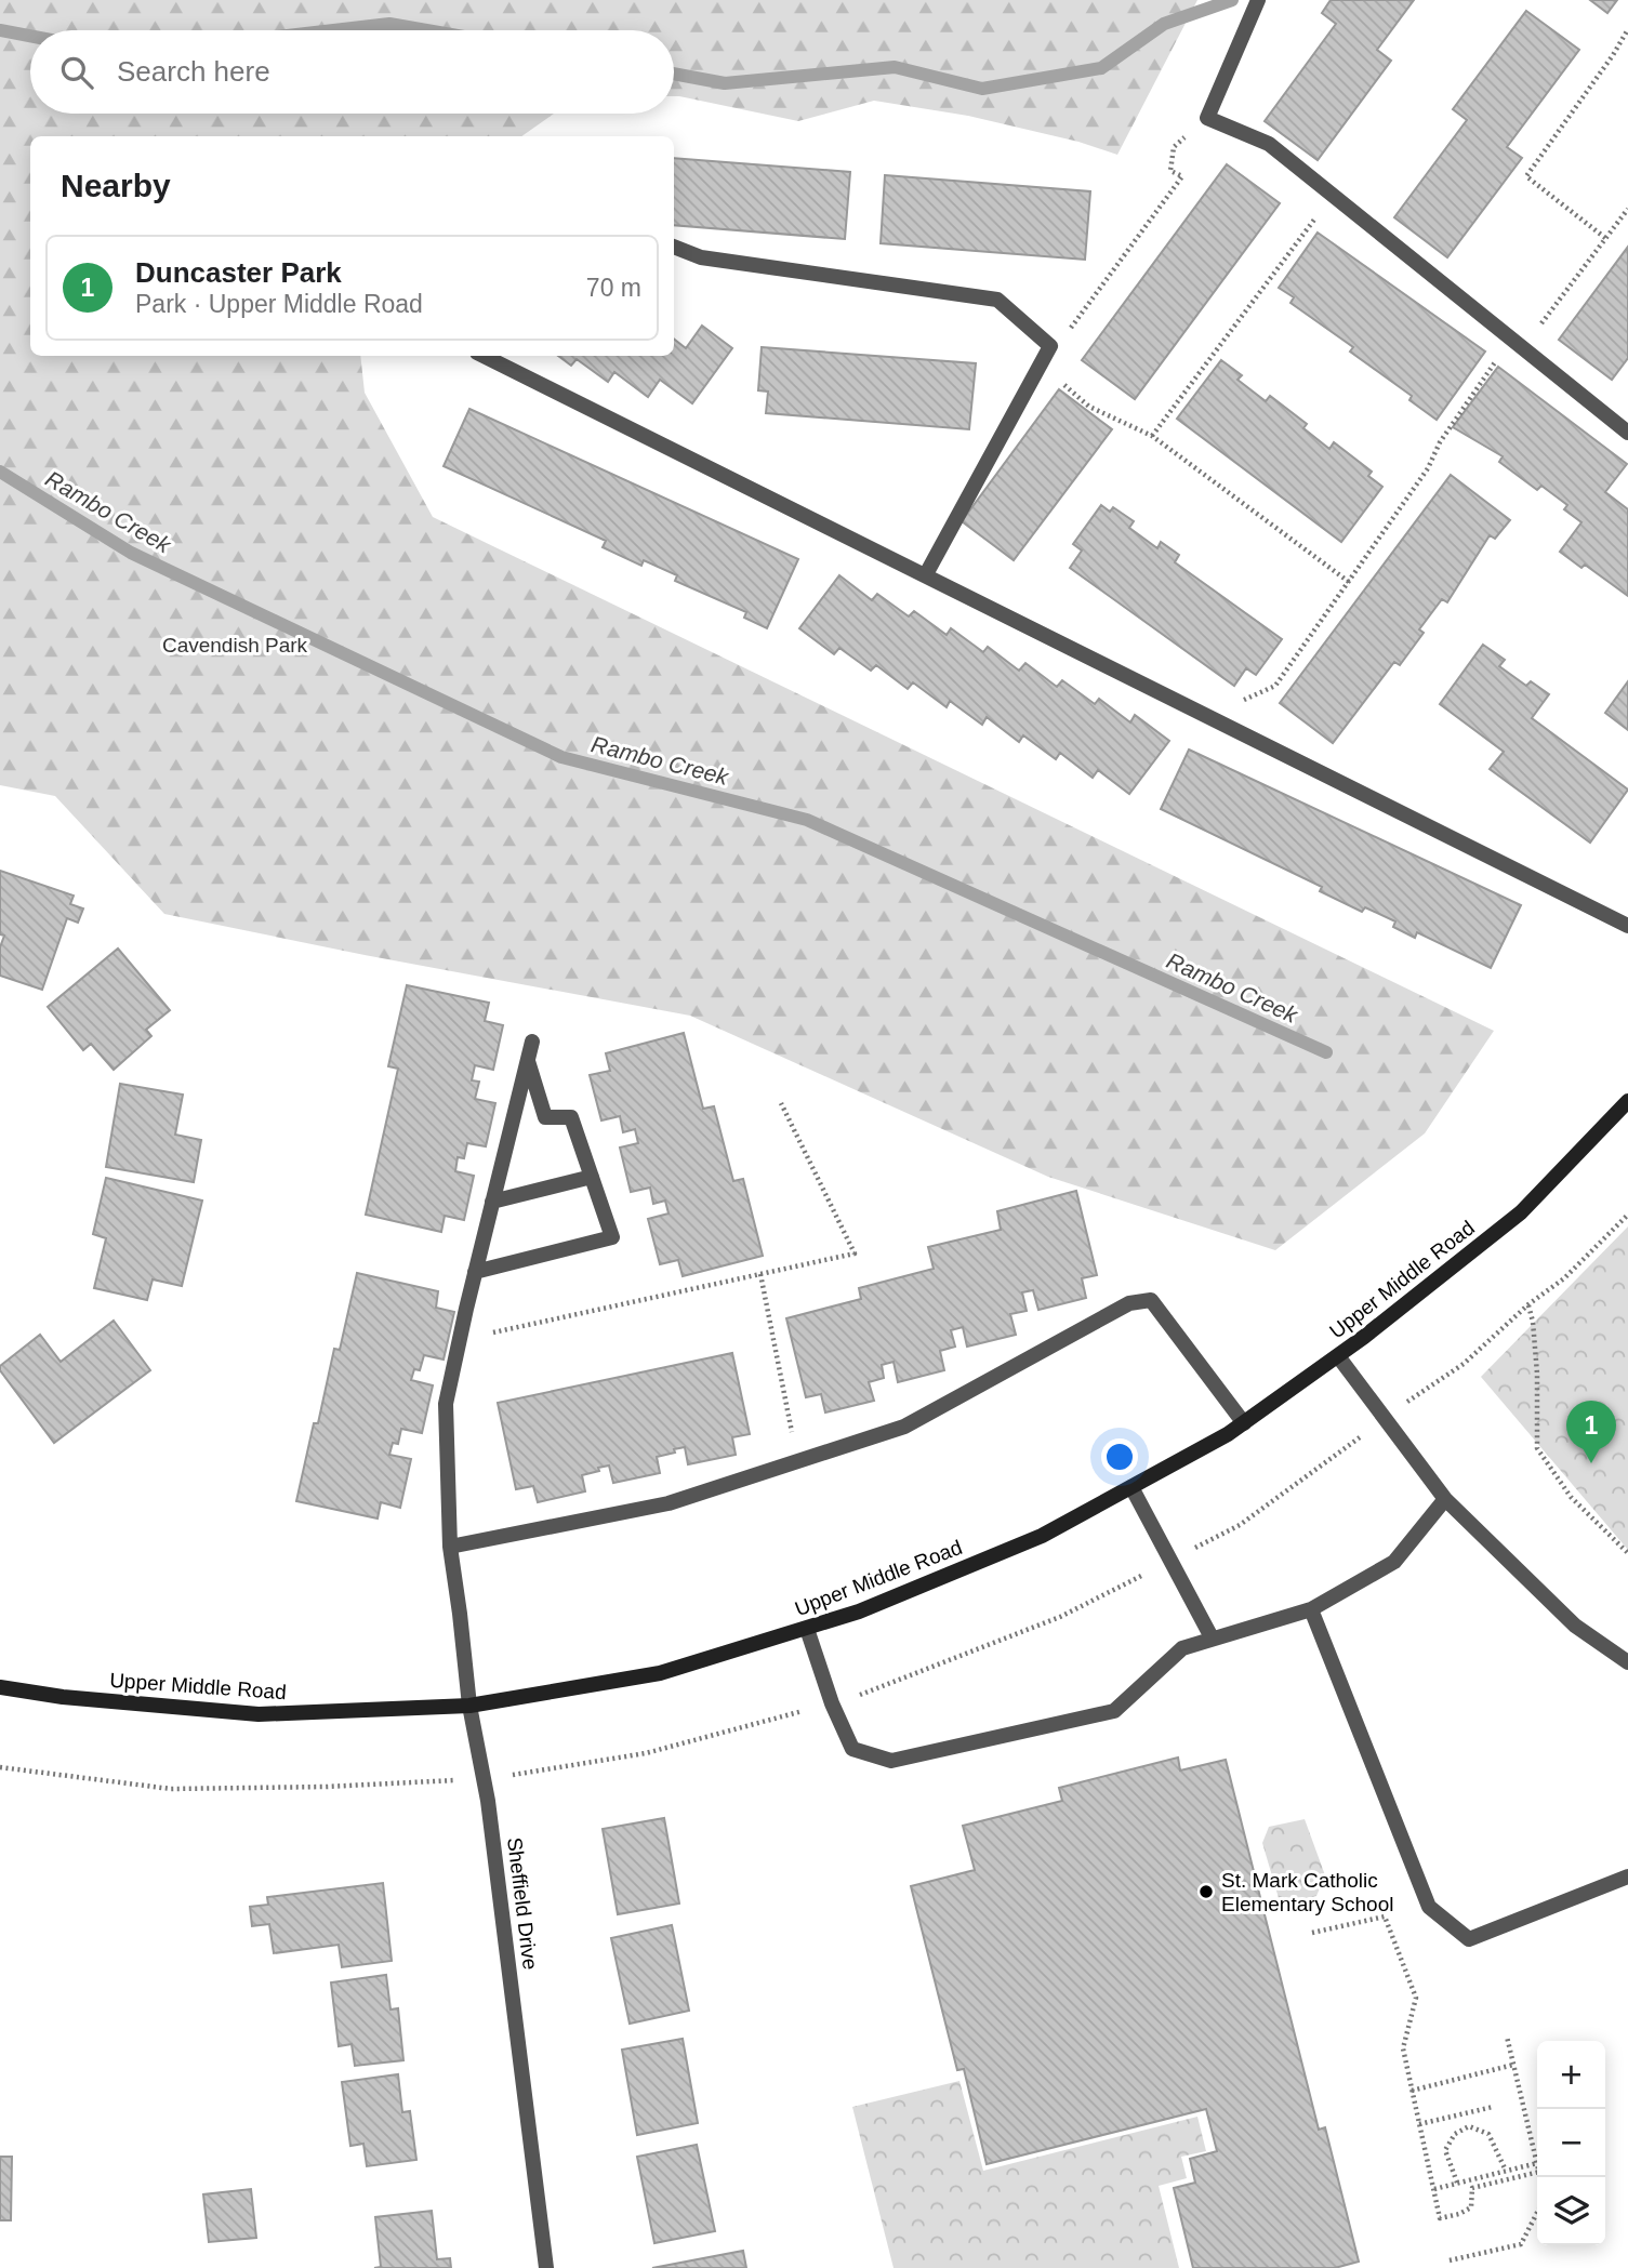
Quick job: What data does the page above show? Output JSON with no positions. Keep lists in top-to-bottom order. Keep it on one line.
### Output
{"streets":{"main road":["Upper Middle Road"],"street":["Sheffield Drive"]},"crossings":[["Upper Middle Road","Sheffield Drive"]],"water":["Rambo Creek"],"parks":["Cavendish Park"],"places":["St. Mark Catholic Elementary School"],"page":{"search":"Search here","heading":"Nearby","list":[{"mark":"1","name":"Duncaster Park","note":"Park · Upper Middle Road","value":"70 m"}],"pins":"1","map_buttons":["+","−"]}}
